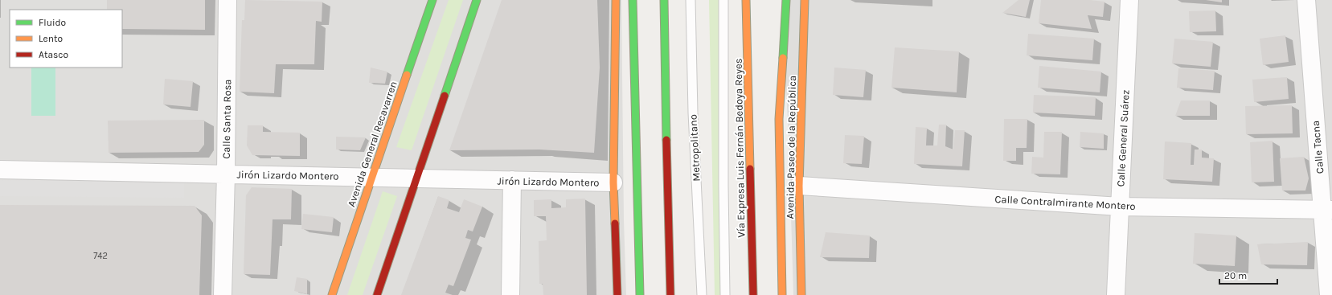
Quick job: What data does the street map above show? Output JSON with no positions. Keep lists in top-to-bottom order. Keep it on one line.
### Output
{"streets":{"main road":["Avenida General Recavarren","Avenida Paseo de la República","Vía Expresa Luis Fernán Bedoya Reyes"],"street":["Calle Santa Rosa","Calle General Suárez","Calle Tacna","Jirón Lizardo Montero","Calle Contralmirante Montero"],"lane":["Metropolitano"]},"crossings":[["Calle Santa Rosa","Jirón Lizardo Montero"],["Calle General Suárez","Calle Contralmirante Montero"],["Avenida General Recavarren","Jirón Lizardo Montero"],["Avenida Paseo de la República","Calle Contralmirante Montero"],["Calle Tacna","Calle Contralmirante Montero"]],"house_numbers":["742"],"legend":["Fluido","Lento","Atasco"],"scale_bar":"20 m"}
